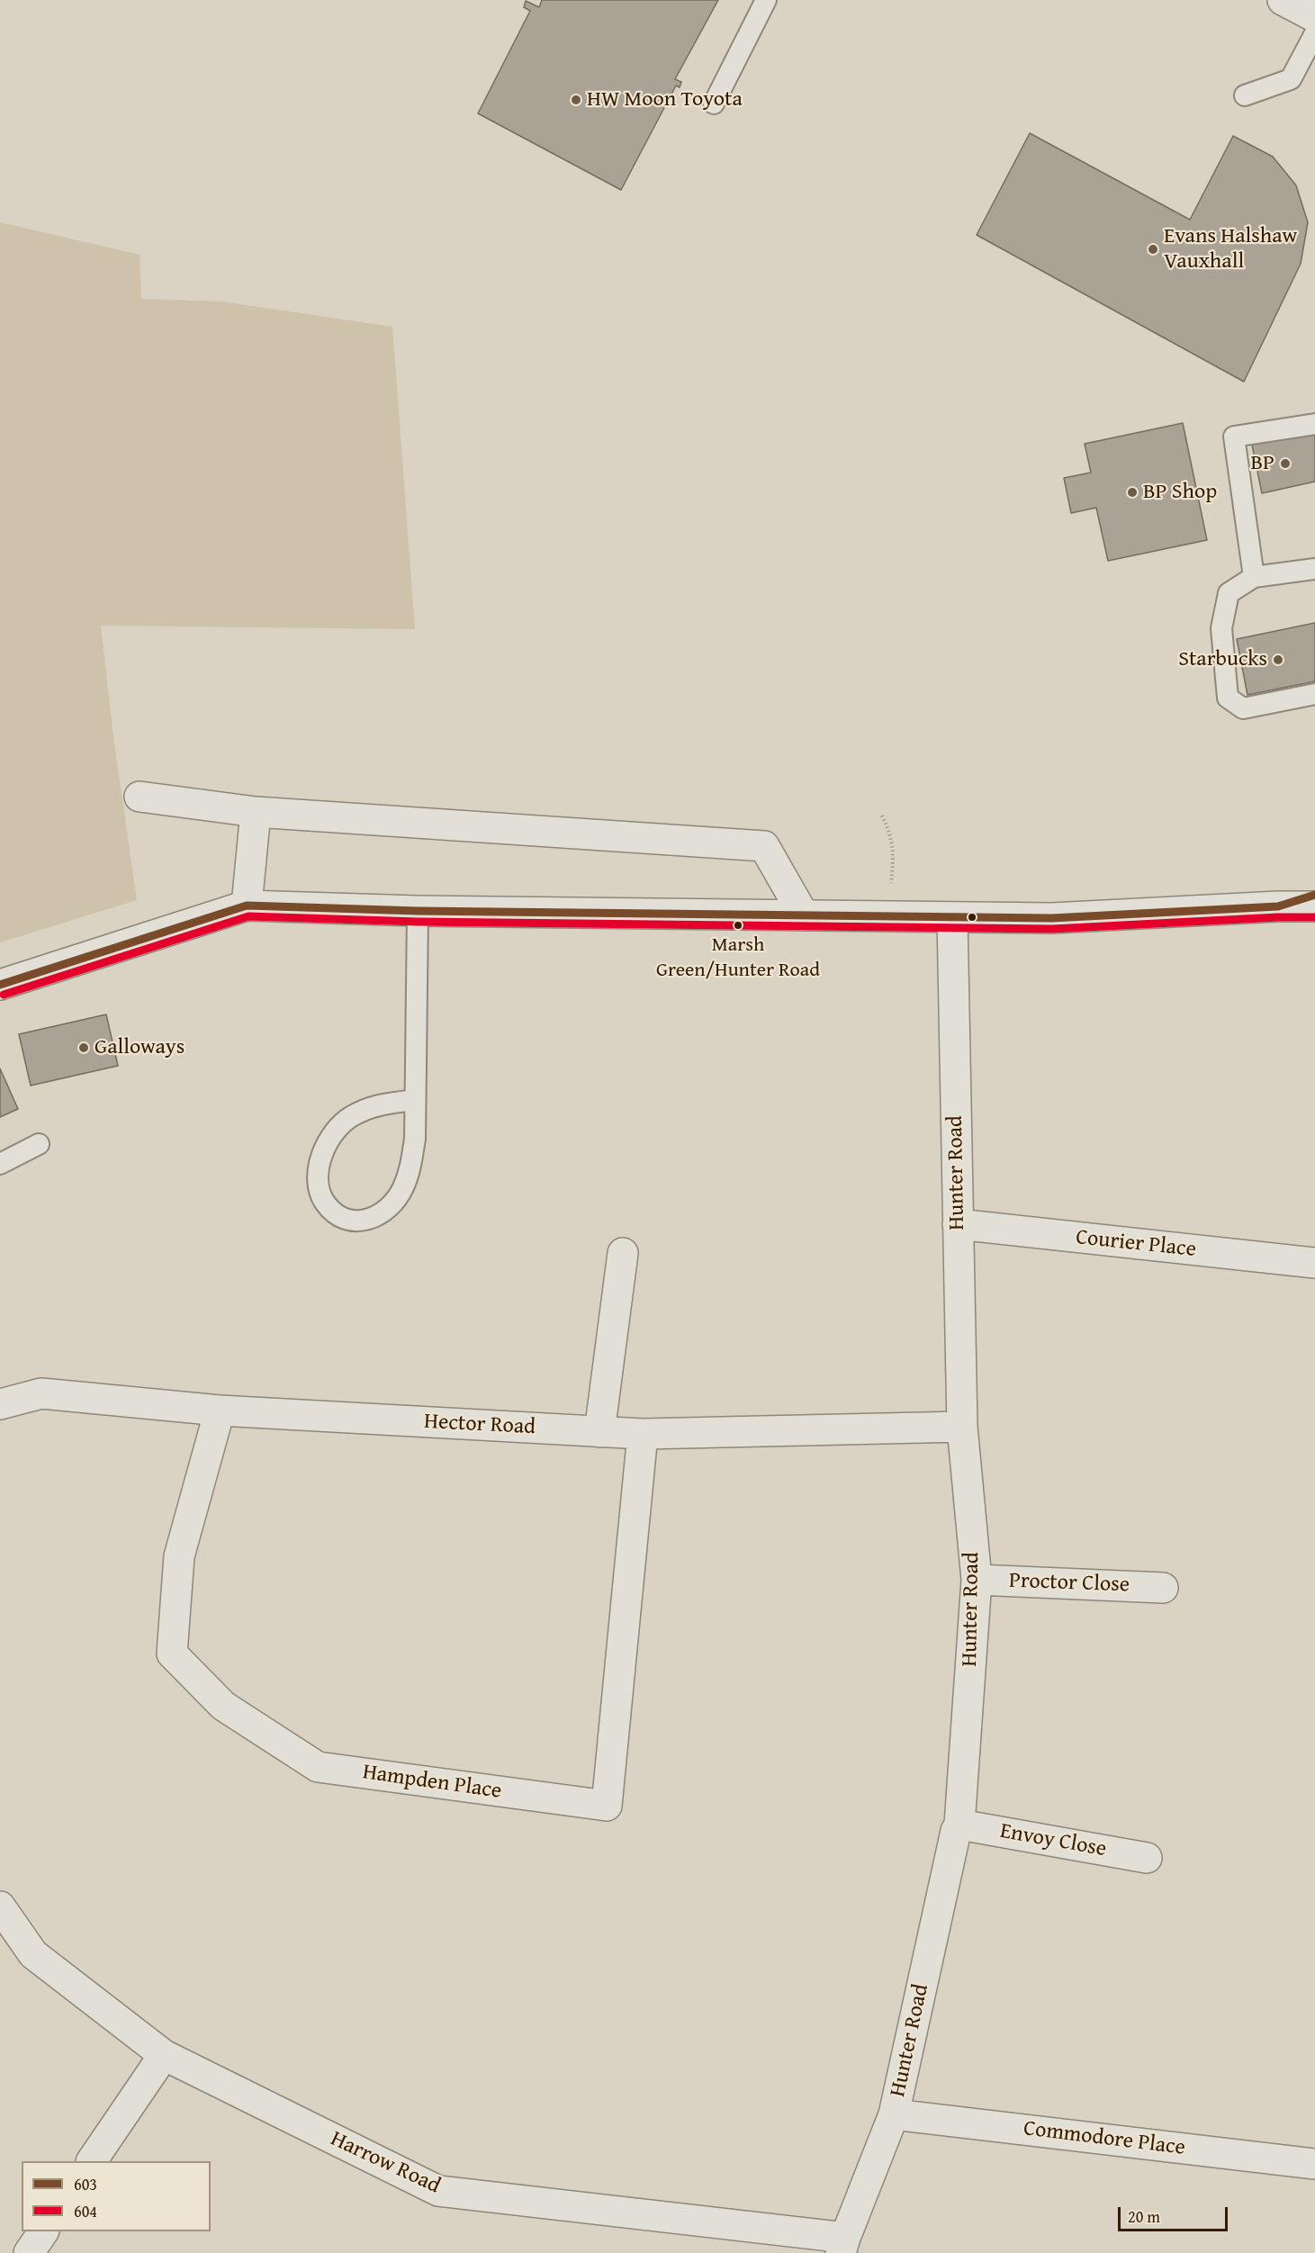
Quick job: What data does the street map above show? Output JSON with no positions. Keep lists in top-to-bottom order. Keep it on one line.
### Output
{"streets":{"street":["Hunter Road","Courier Place","Hector Road","Proctor Close","Hampden Place","Envoy Close","Commodore Place","Harrow Road"]},"crossings":[["Hunter Road","Courier Place"],["Hunter Road","Hector Road"],["Hunter Road","Proctor Close"],["Hunter Road","Envoy Close"],["Hunter Road","Commodore Place"],["Hunter Road","Harrow Road"],["Hector Road","Hampden Place"]],"places":["HW Moon Toyota","Evans Halshaw Vauxhall","BP","BP Shop","Starbucks","Marsh Green/Hunter Road","Galloways"],"lines":["transit line 603","transit line 604"],"legend":["603","604"],"scale_bar":"20 m"}
